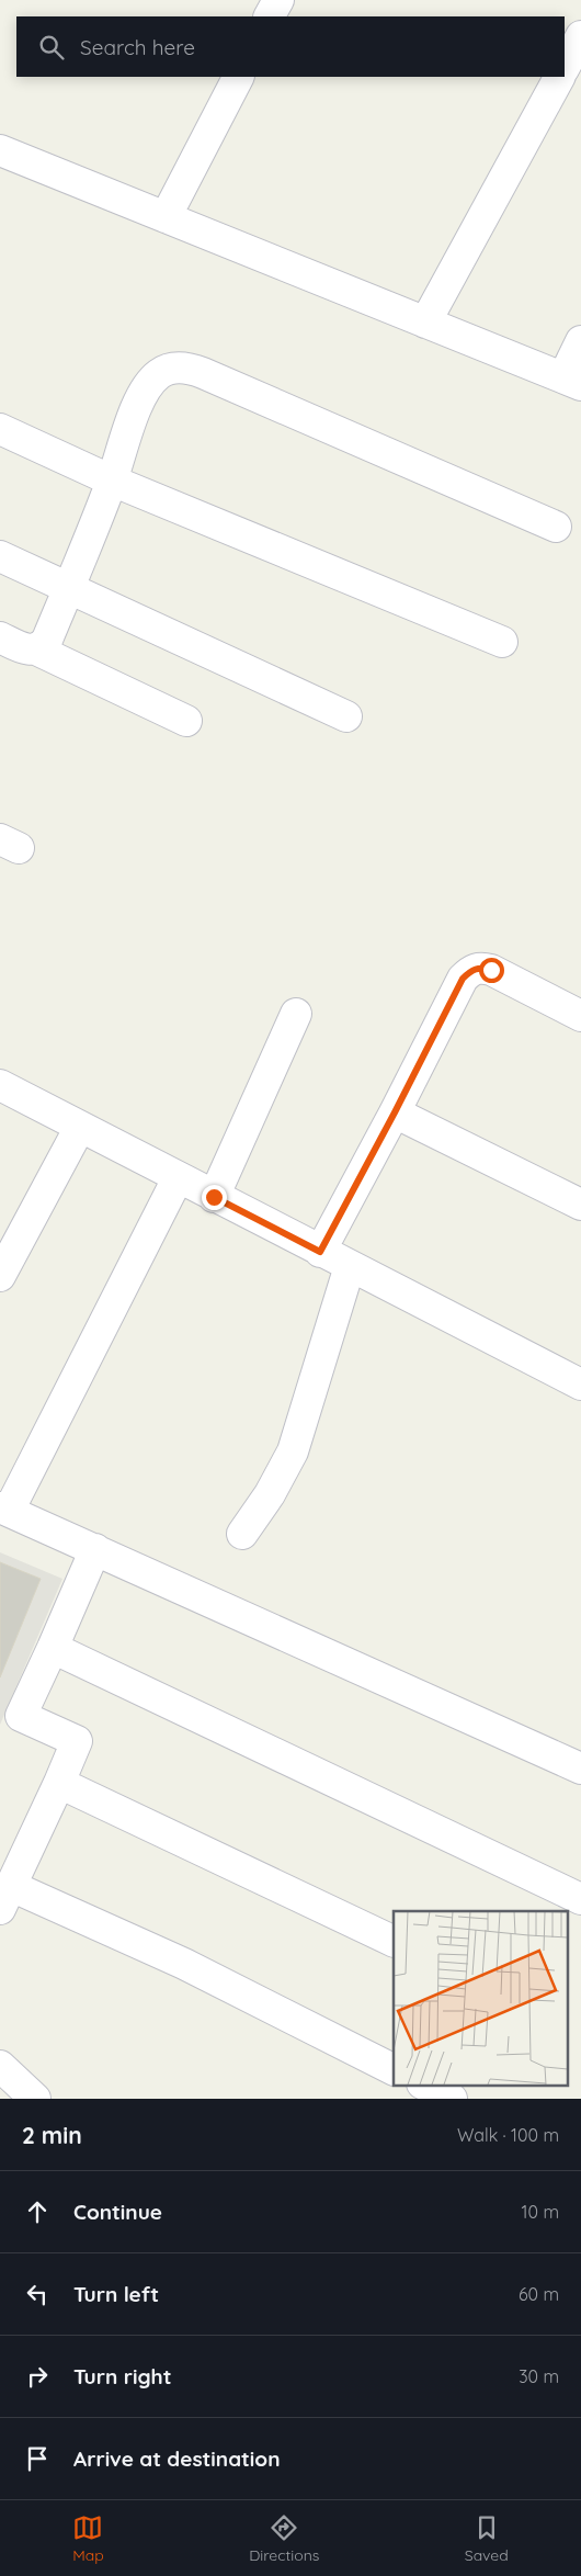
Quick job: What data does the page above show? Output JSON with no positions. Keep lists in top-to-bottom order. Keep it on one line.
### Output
{"page":{"search":"Search here","heading":["2 min","Walk · 100 m"],"list":[["Continue","10 m"],["Turn left","60 m"],["Turn right","30 m"],"Arrive at destination"],"nav":["Map","Directions","Saved"]}}
